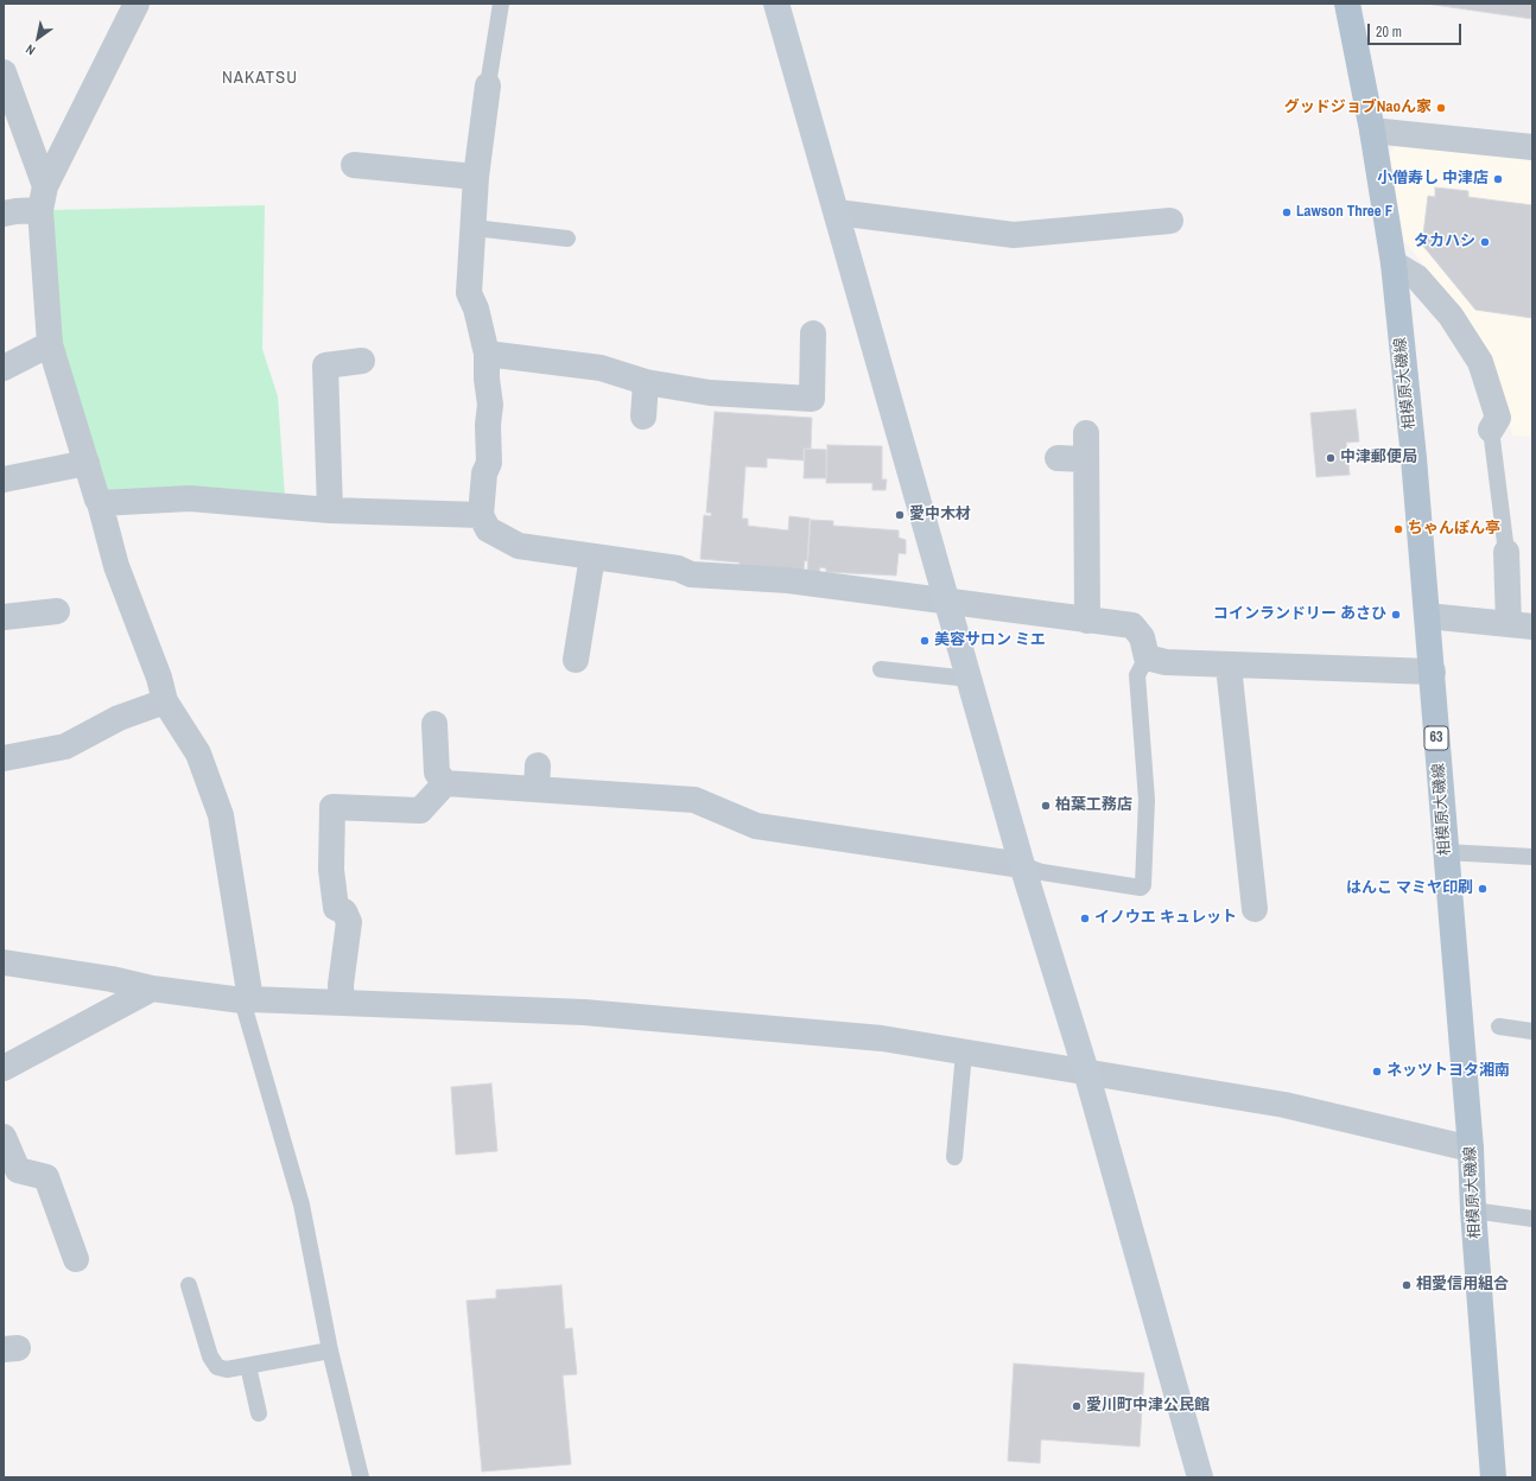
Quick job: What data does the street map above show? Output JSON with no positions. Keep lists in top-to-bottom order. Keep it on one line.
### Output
{"streets":{"main road":["相模原大磯線","63"]},"districts":["NAKATSU"],"places":["グッドジョブNaoん家","小僧寿し 中津店","Lawson Three F","タカハシ","中津郵便局","愛中木材","ちゃんぽん亭","コインランドリー あさひ","美容サロン ミエ","柏葉工務店","はんこ マミヤ印刷","イノウエ キュレット","ネッツトヨタ湘南","相愛信用組合","愛川町中津公民館"],"scale_bar":"20 m","north":"bottom left"}
